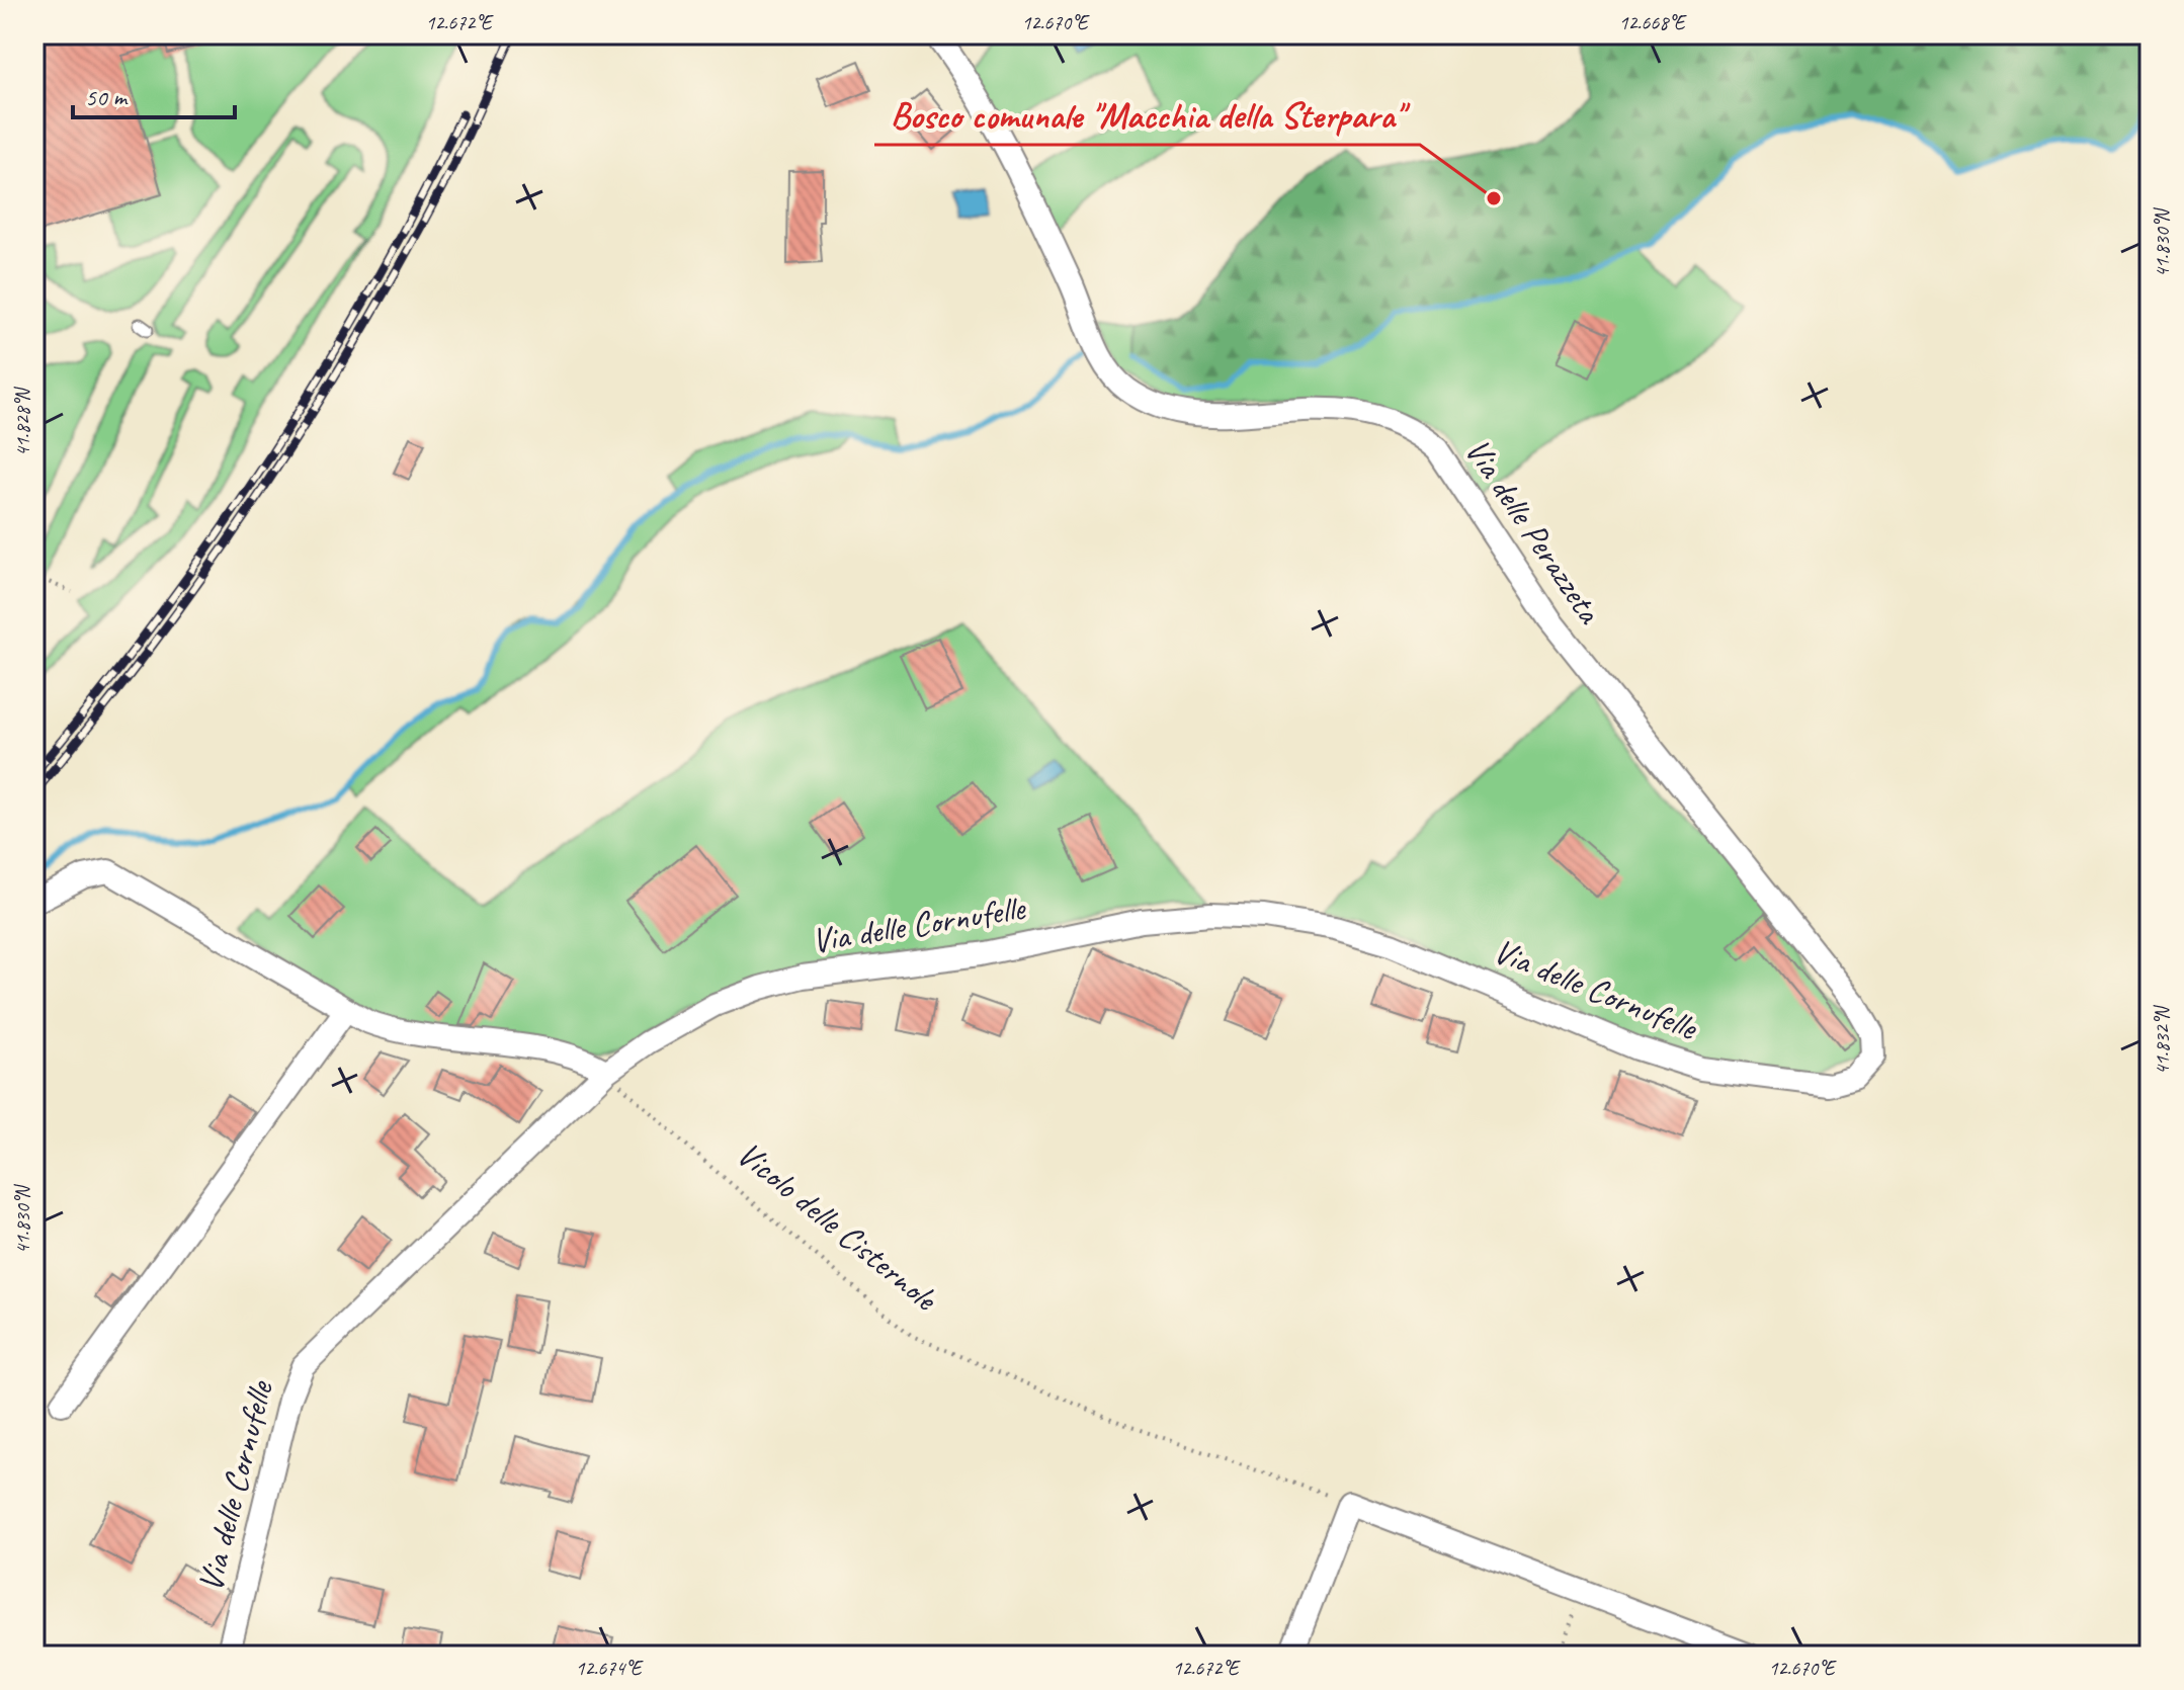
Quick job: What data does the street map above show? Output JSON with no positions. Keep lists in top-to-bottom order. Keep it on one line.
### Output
{"streets":{"street":["Via delle Perazzeta","Via delle Cornufelle"],"path":["Vicolo delle Cisternole"]},"crossings":[["Via delle Perazzeta","Via delle Cornufelle"],["Via delle Cornufelle","Vicolo delle Cisternole"]],"places":["Bosco comunale \"Macchia della Sterpara\""],"scale_bar":"50 m","coordinates":["12.672°E","12.670°E","12.668°E","41.830°N","41.828°N","41.832°N","12.674°E"]}
